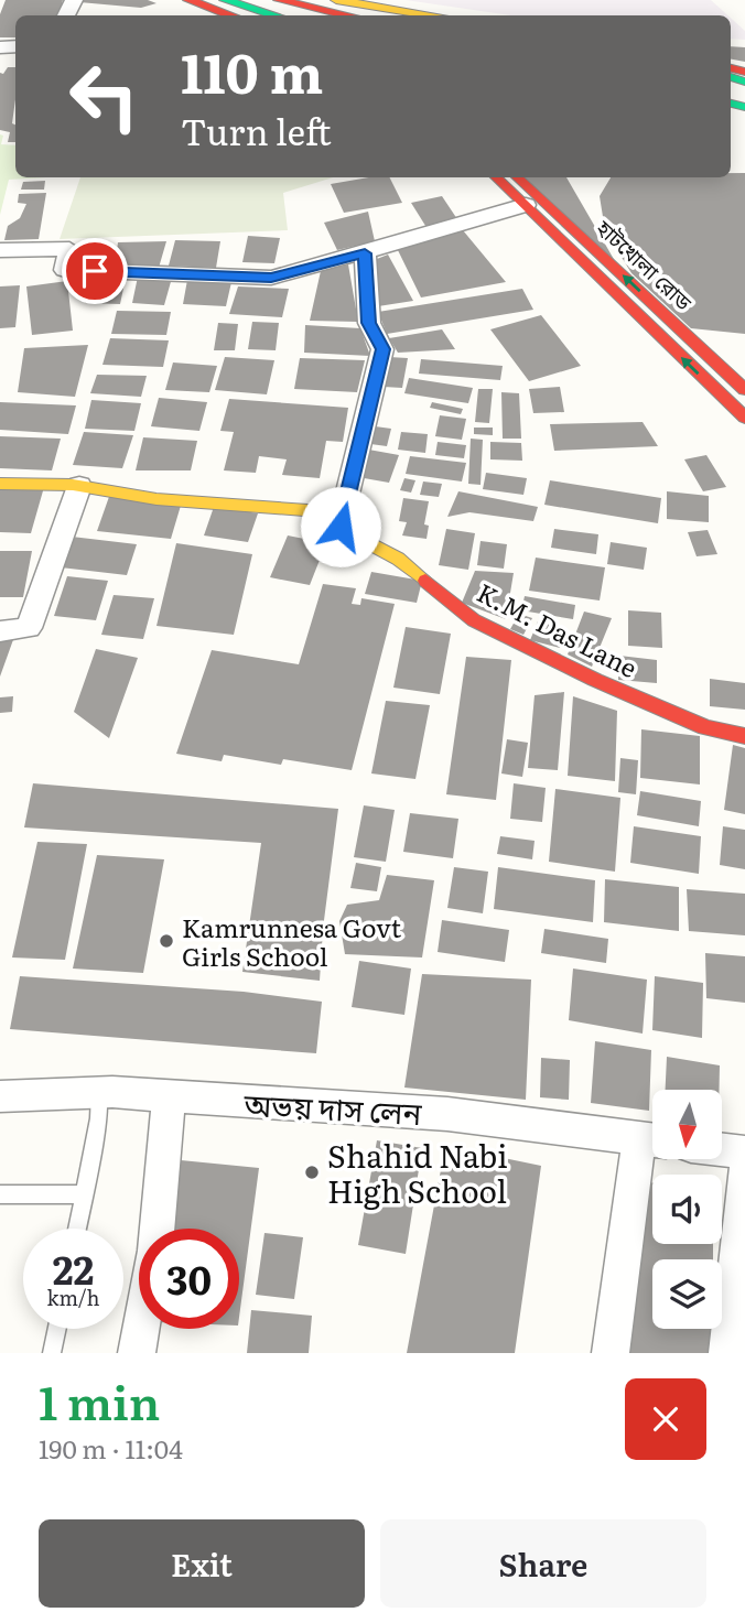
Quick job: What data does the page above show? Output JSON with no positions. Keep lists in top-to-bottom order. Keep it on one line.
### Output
{"streets":{"main road":["হাটখোলা রোড","K.M. Das Lane"],"street":["অভয় দাস লেন"]},"places":["Kamrunnesa Govt Girls School","Shahid Nabi High School"],"north":"bottom","page":{"turn":["110 m","Turn left"],"speed":"22 km/h","limit":"30","heading":["1 min","190 m · 11:04"],"buttons":["Exit","Share"]}}
